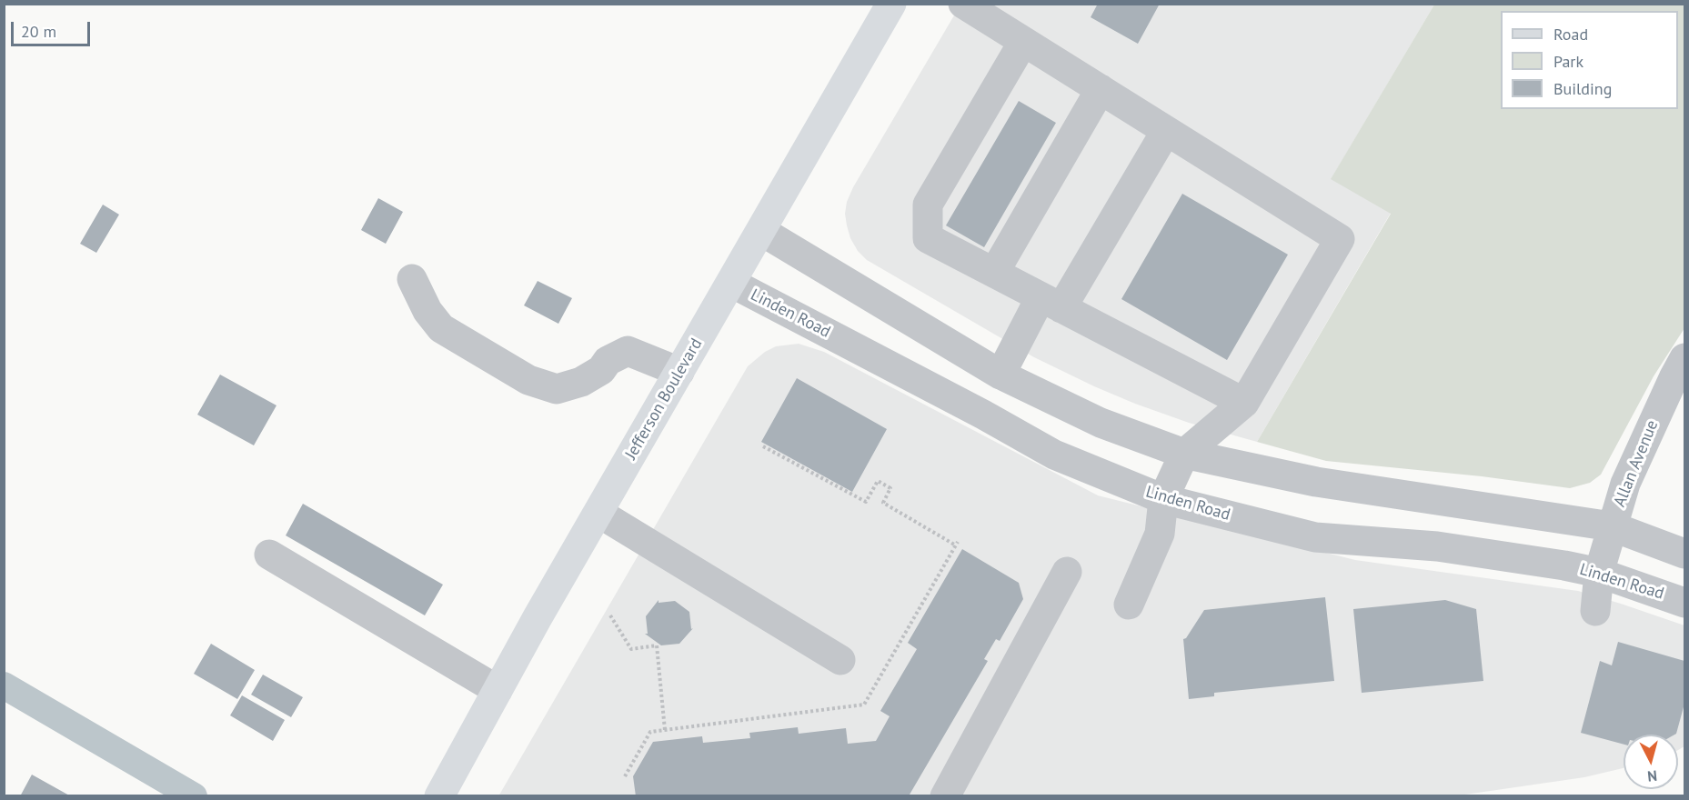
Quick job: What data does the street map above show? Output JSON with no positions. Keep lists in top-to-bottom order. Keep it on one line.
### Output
{"streets":{"main road":["Jefferson Boulevard"],"street":["Linden Road","Allan Avenue"]},"crossings":[["Linden Road","Jefferson Boulevard"],["Linden Road","Allan Avenue"]],"legend":["Road","Park","Building"],"scale_bar":"20 m","north":"bottom"}
